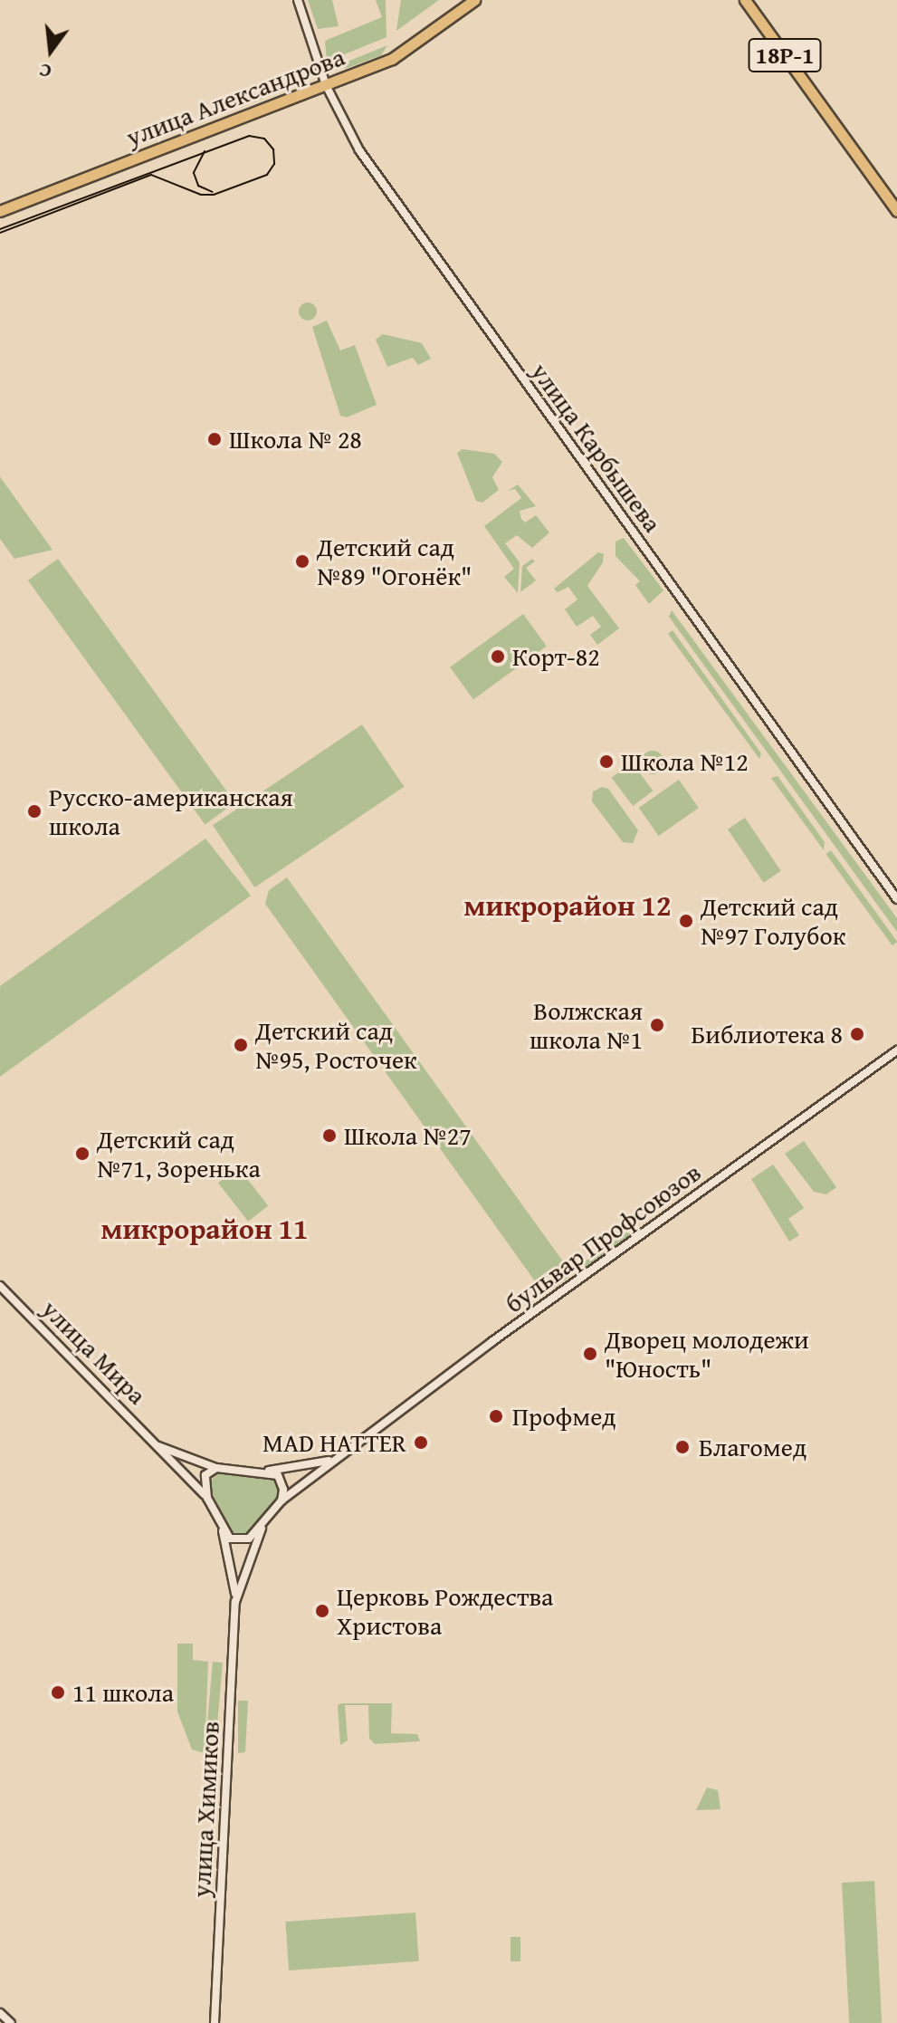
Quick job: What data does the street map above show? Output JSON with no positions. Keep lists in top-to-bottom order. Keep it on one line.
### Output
{"streets":{"main road":["18Р-1","улица Александрова"],"street":["улица Карбышева","бульвар Профсоюзов","улица Мира","улица Химиков"]},"crossings":[["улица Александрова","улица Карбышева"],["бульвар Профсоюзов","улица Мира"],["бульвар Профсоюзов","улица Химиков"],["улица Мира","улица Химиков"]],"districts":["микрорайон 12","микрорайон 11"],"places":["Школа № 28","Детский сад №89 \"Огонёк\"","Корт-82","Школа №12","Русско-американская школа","Детский сад №97 Голубок","Волжская школа №1","Библиотека 8","Детский сад №95, Росточек","Школа №27","Детский сад №71, Зоренька","Дворец молодежи \"Юность\"","Профмед","MAD HATTER","Благомед","Церковь Рождества Христова","11 школа"],"north":"bottom"}
